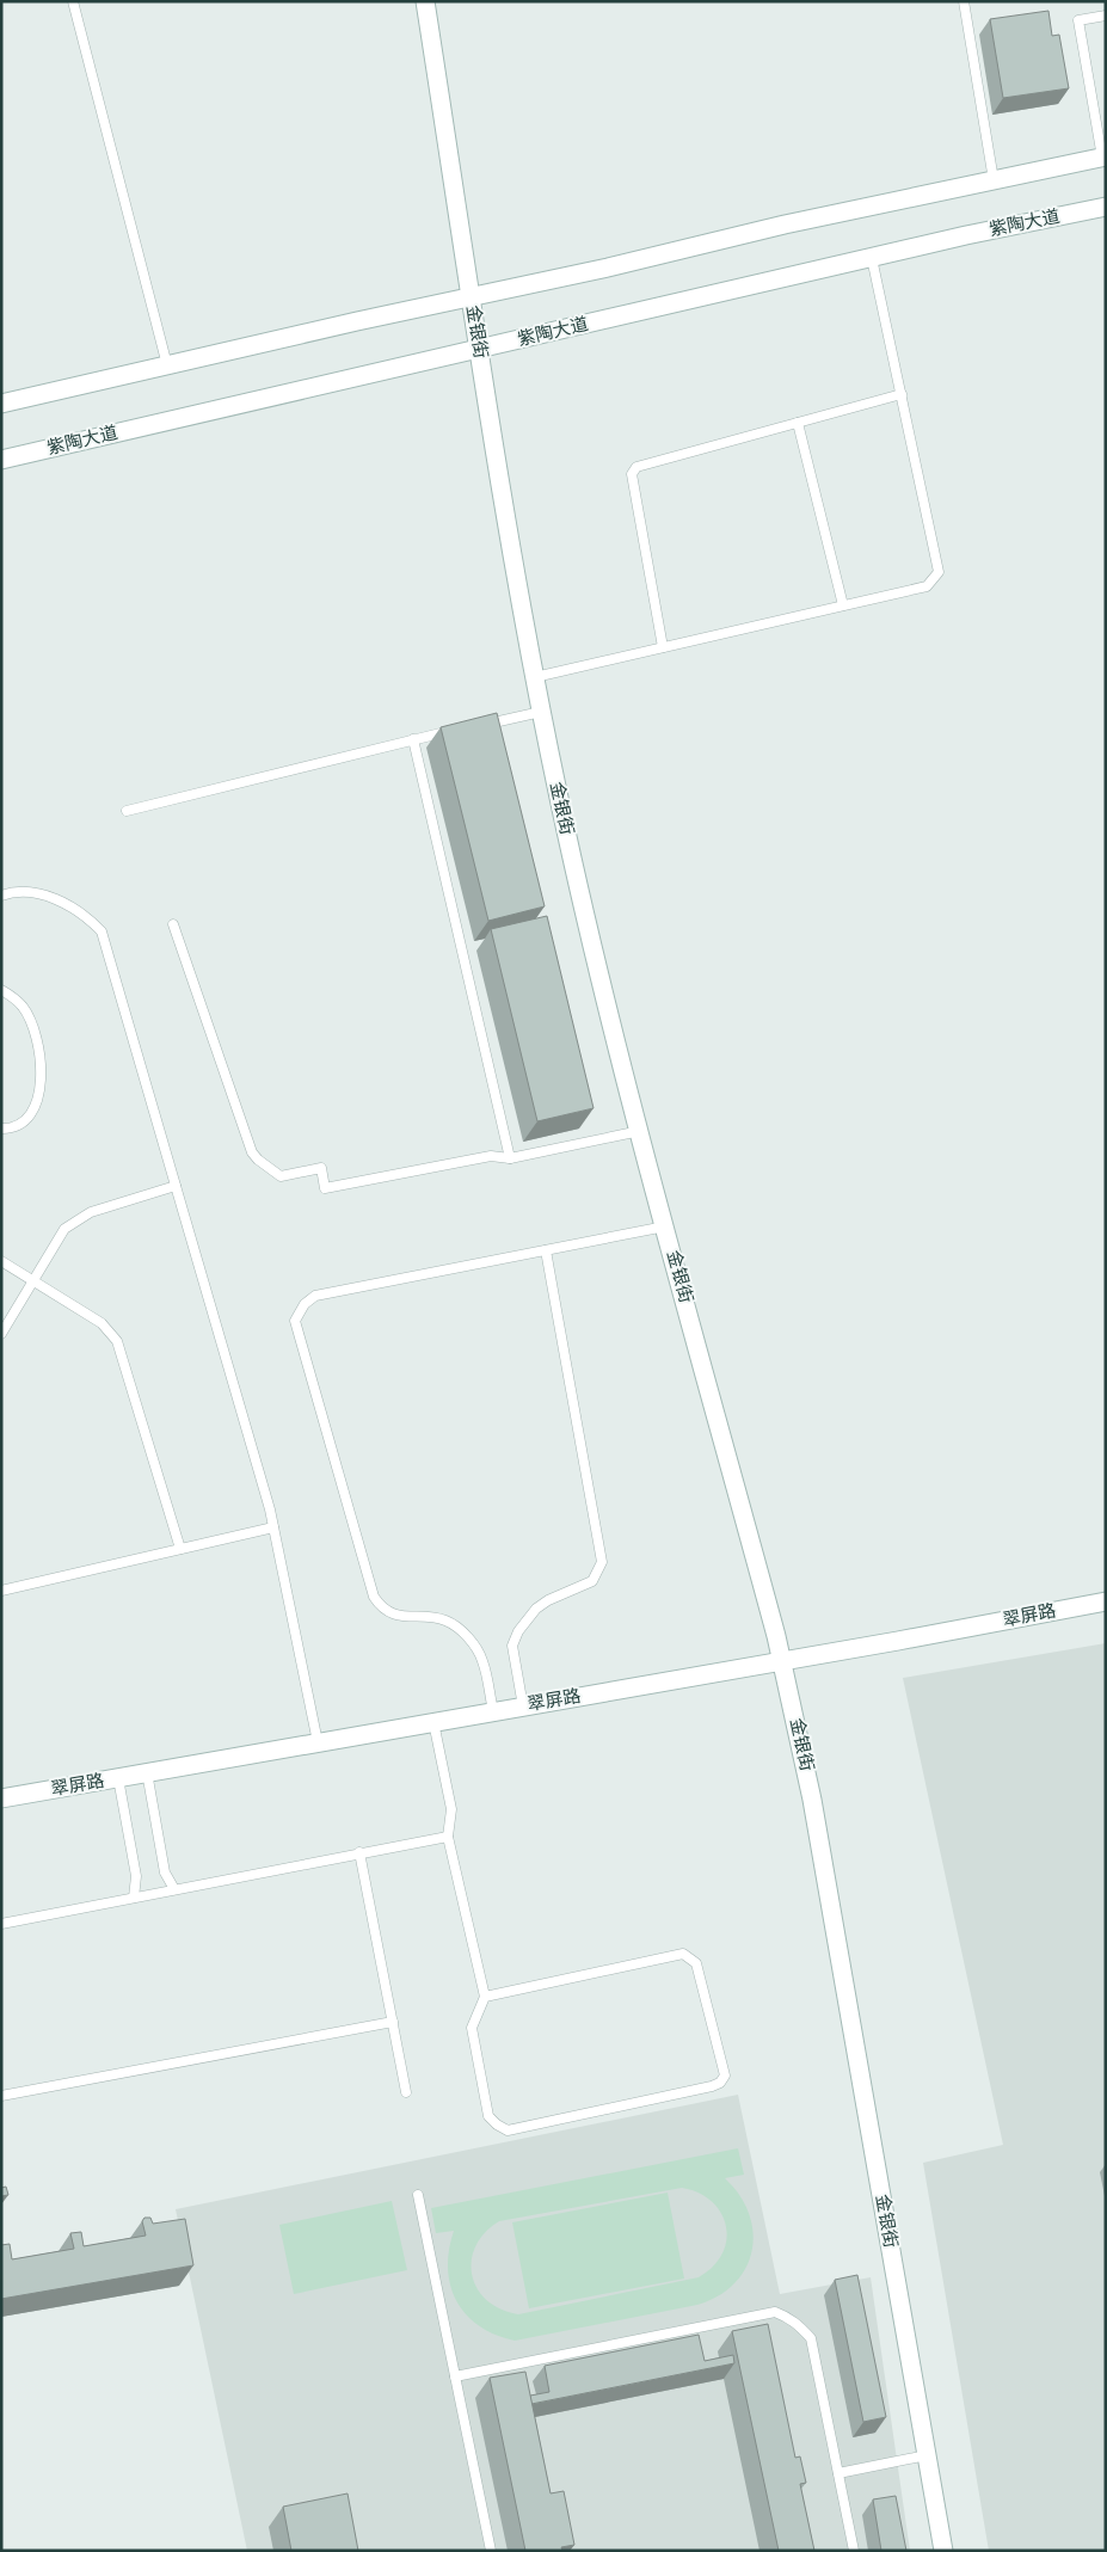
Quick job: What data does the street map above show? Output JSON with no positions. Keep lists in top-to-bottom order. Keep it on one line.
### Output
{"streets":{"street":["紫陶大道","金银街","翠屏路"]},"crossings":[["紫陶大道","金银街"],["金银街","翠屏路"]]}
